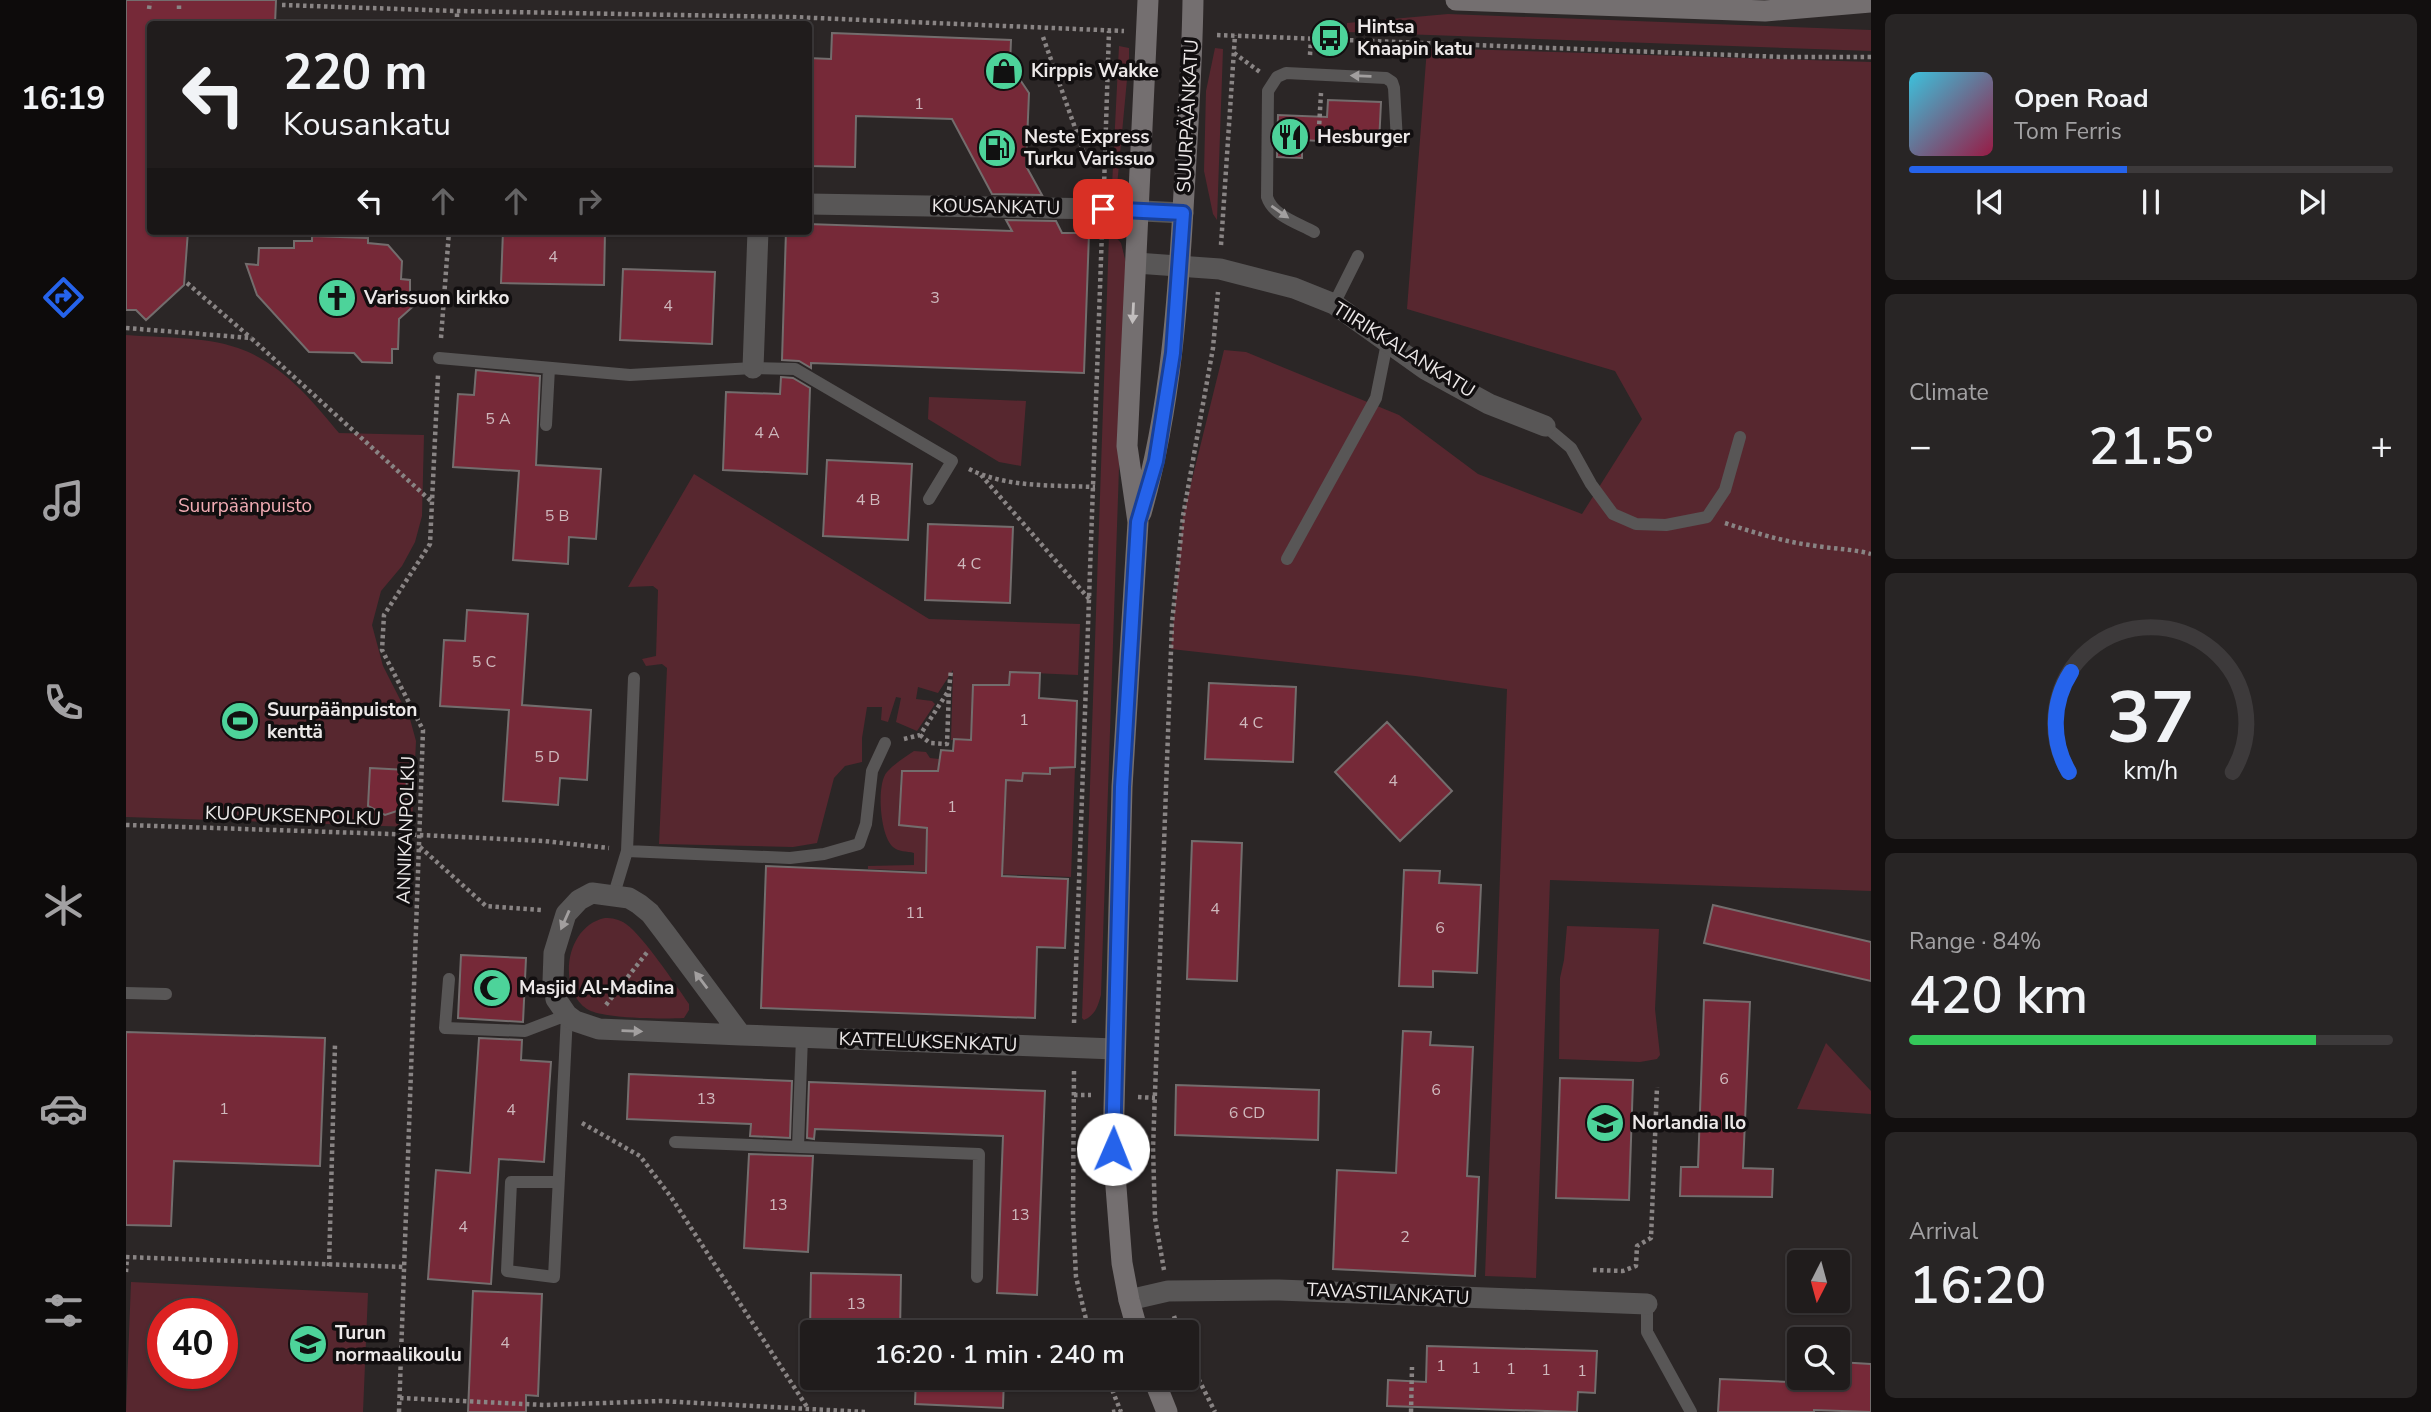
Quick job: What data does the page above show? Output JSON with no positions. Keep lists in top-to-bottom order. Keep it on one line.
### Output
{"streets":{"street":["SUURPÄÄNKATU","KOUSANKATU","TIIRIKKALANKATU","KATTELUKSENKATU","TAVASTILANKATU"],"path":["KUOPUKSENPOLKU","ANNIKANPOLKU"]},"crossings":[["SUURPÄÄNKATU","KOUSANKATU"],["SUURPÄÄNKATU","TIIRIKKALANKATU"],["SUURPÄÄNKATU","KATTELUKSENKATU"],["SUURPÄÄNKATU","TAVASTILANKATU"],["KUOPUKSENPOLKU","ANNIKANPOLKU"]],"parks":["Suurpäänpuisto"],"places":{"bus stop":["Hintsa Knaapin katu"],"shop":["Kirppis Wakke"],"restaurant":["Hesburger"],"fuel station":["Neste Express Turku Varissuo"],"church":["Varissuon kirkko"],"sports":["Suurpäänpuiston kenttä"],"mosque":["Masjid Al-Madina"],"school or university":["Norlandia Ilo","Turun normaalikoulu"]},"house_numbers":["1","4","3","4","5 A","4 A","4 B","5 B","4 C","5 C","1","4 C","5 D","4","1","4","11","6","6","6","13","1","4","6 CD","13","13","4","2","13","4","1","1","1","1","1"],"north":"bottom","page":{"tabs":"16:19","turn":["220 m","Kousankatu"],"song":["Open Road","Tom Ferris"],"tile":["Climate",["Range · 84%","420 km"],["Arrival","16:20"]],"heat":["−","21.5°","+"],"limit":"40","trip":"16:20 · 1 min · 240 m","gauge":["37","km/h"]}}
